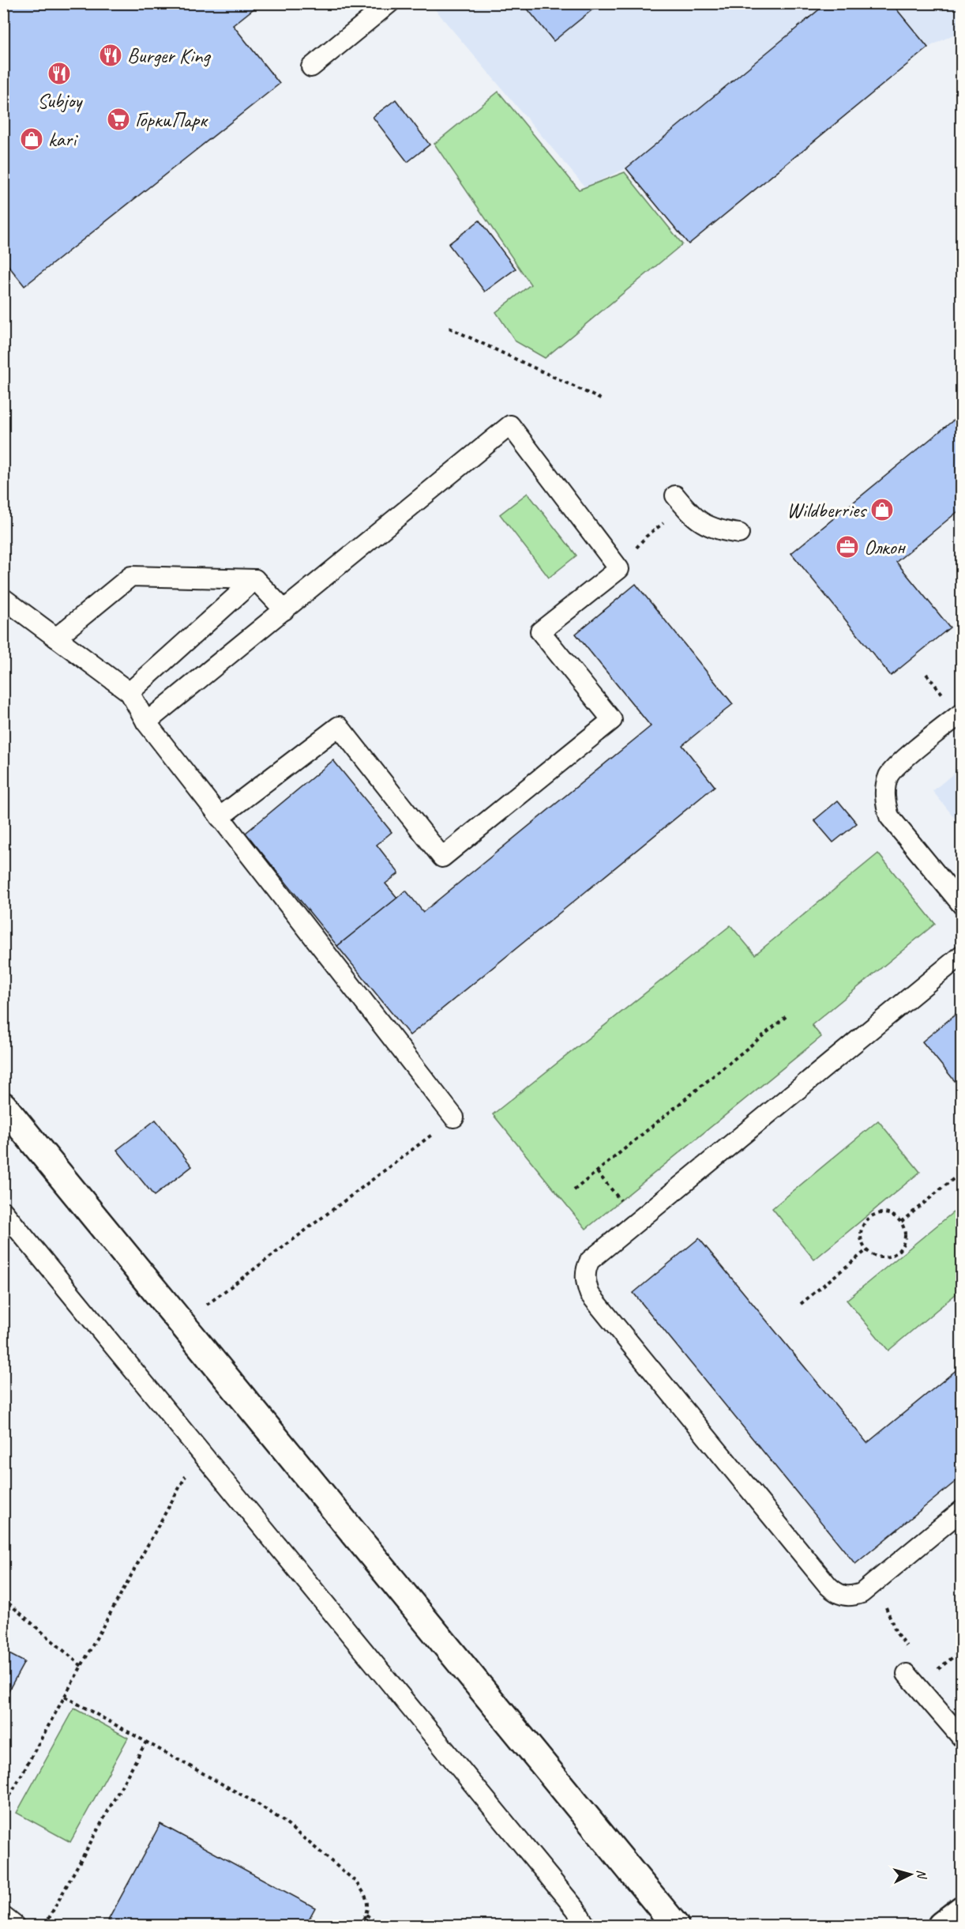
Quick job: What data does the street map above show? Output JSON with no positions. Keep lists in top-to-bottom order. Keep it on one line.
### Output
{"places":{"restaurant":["Burger King","Subjoy"],"supermarket":["ГоркиПарк"],"shop":["kari","Wildberries"],"office":["Олкон"]},"north":"right"}
